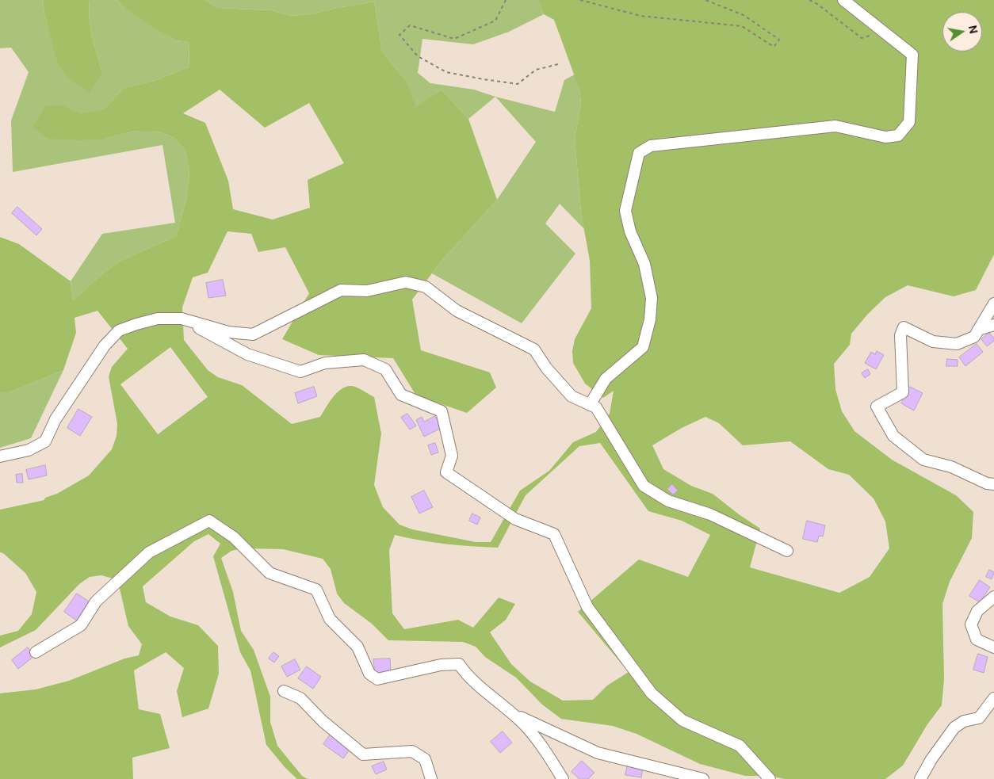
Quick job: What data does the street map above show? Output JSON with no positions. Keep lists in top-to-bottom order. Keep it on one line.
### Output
{"north":"right"}
